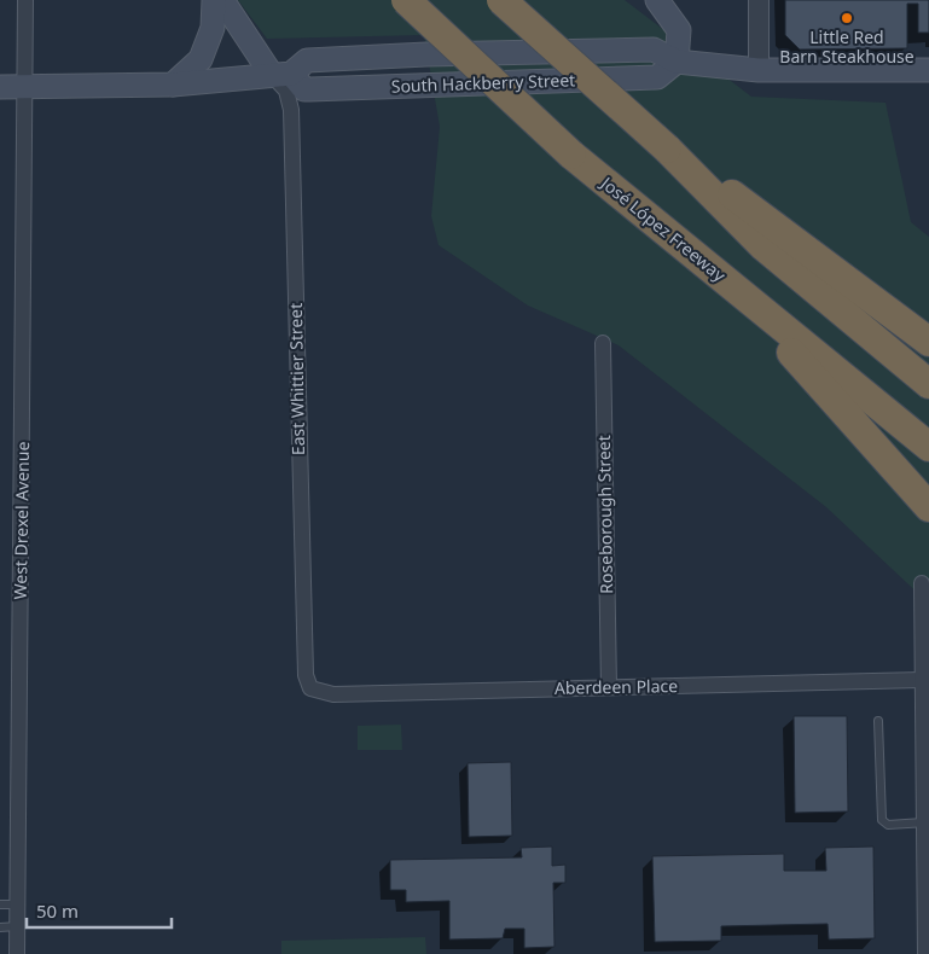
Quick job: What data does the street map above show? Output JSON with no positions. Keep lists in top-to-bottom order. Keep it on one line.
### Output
{"streets":{"highway":["José López Freeway"],"main road":["South Hackberry Street"],"street":["East Whittier Street","Roseborough Street","West Drexel Avenue","Aberdeen Place"]},"crossings":[["South Hackberry Street","East Whittier Street"],["South Hackberry Street","West Drexel Avenue"],["East Whittier Street","Aberdeen Place"],["Roseborough Street","Aberdeen Place"]],"places":["Little Red Barn Steakhouse"],"scale_bar":"50 m"}
